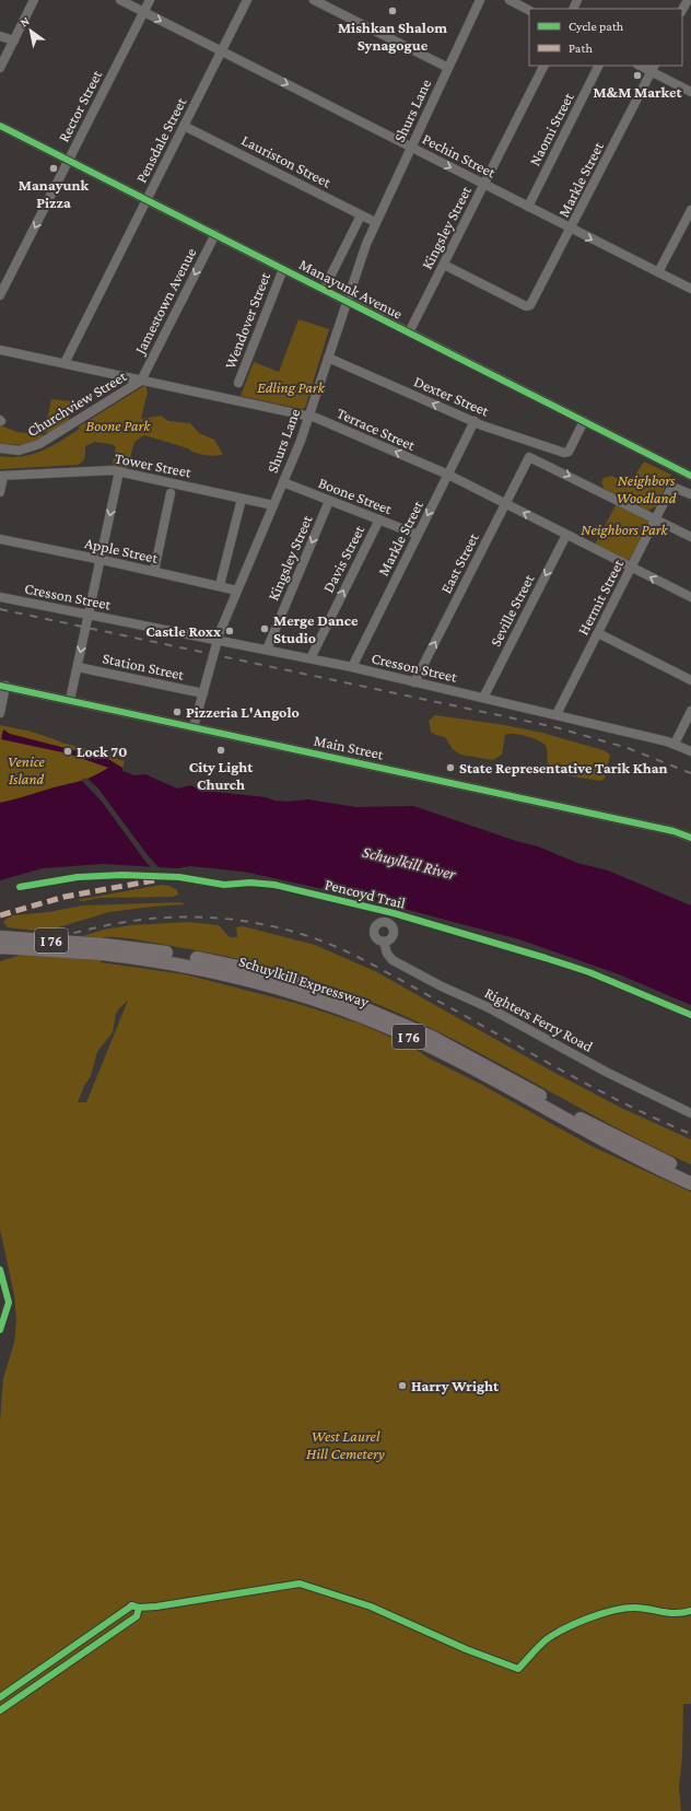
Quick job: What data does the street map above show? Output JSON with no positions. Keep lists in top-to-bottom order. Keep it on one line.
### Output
{"streets":{"highway":["I 76","Schuylkill Expressway"],"street":["Rector Street","Shurs Lane","Naomi Street","Pensdale Street","Pechin Street","Lauriston Street","Markle Street","Kingsley Street","Manayunk Avenue","Jamestown Avenue","Wendover Street","Dexter Street","Churchview Street","Terrace Street","Tower Street","Boone Street","Apple Street","Davis Street","East Street","Cresson Street","Hermit Street","Seville Street","Station Street","Main Street","Righters Ferry Road"],"cycle path":["Pencoyd Trail"]},"crossings":[["Rector Street","Pechin Street"],["Rector Street","Manayunk Avenue"],["Shurs Lane","Pechin Street"],["Shurs Lane","Lauriston Street"],["Shurs Lane","Dexter Street"],["Shurs Lane","Terrace Street"],["Shurs Lane","Tower Street"],["Shurs Lane","Boone Street"],["Shurs Lane","Apple Street"],["Shurs Lane","Cresson Street"],["Shurs Lane","Station Street"],["Shurs Lane","Main Street"],["Naomi Street","Pechin Street"],["Pensdale Street","Pechin Street"],["Pensdale Street","Lauriston Street"],["Pensdale Street","Manayunk Avenue"],["Pensdale Street","Terrace Street"],["Pechin Street","Markle Street"],["Pechin Street","Kingsley Street"],["Markle Street","Kingsley Street"],["Markle Street","Dexter Street"],["Markle Street","Terrace Street"],["Markle Street","Boone Street"],["Markle Street","Cresson Street"],["Kingsley Street","Manayunk Avenue"],["Kingsley Street","Boone Street"],["Kingsley Street","Cresson Street"],["Manayunk Avenue","Jamestown Avenue"],["Manayunk Avenue","Wendover Street"],["Manayunk Avenue","Dexter Street"],["Jamestown Avenue","Churchview Street"],["Jamestown Avenue","Terrace Street"],["Churchview Street","Terrace Street"],["Terrace Street","East Street"],["Terrace Street","Hermit Street"],["Terrace Street","Seville Street"],["Boone Street","Davis Street"],["Davis Street","Cresson Street"],["East Street","Cresson Street"],["East Street","Hermit Street"],["Cresson Street","Hermit Street"],["Cresson Street","Seville Street"]],"one_way":["Rector Street","Pechin Street","Jamestown Avenue","Dexter Street","Davis Street","Seville Street"],"water":["Schuylkill River"],"parks":["Edling Park","Boone Park","Neighbors Woodland","Neighbors Park","Venice Island","West Laurel Hill Cemetery"],"places":["Mishkan Shalom Synagogue","M&M Market","Manayunk Pizza","Merge Dance Studio","Castle Roxx","Pizzeria L'Angolo","City Light Church","Lock 70","State Representative Tarik Khan","Harry Wright"],"legend":["Cycle path","Path"],"north":"top left"}
